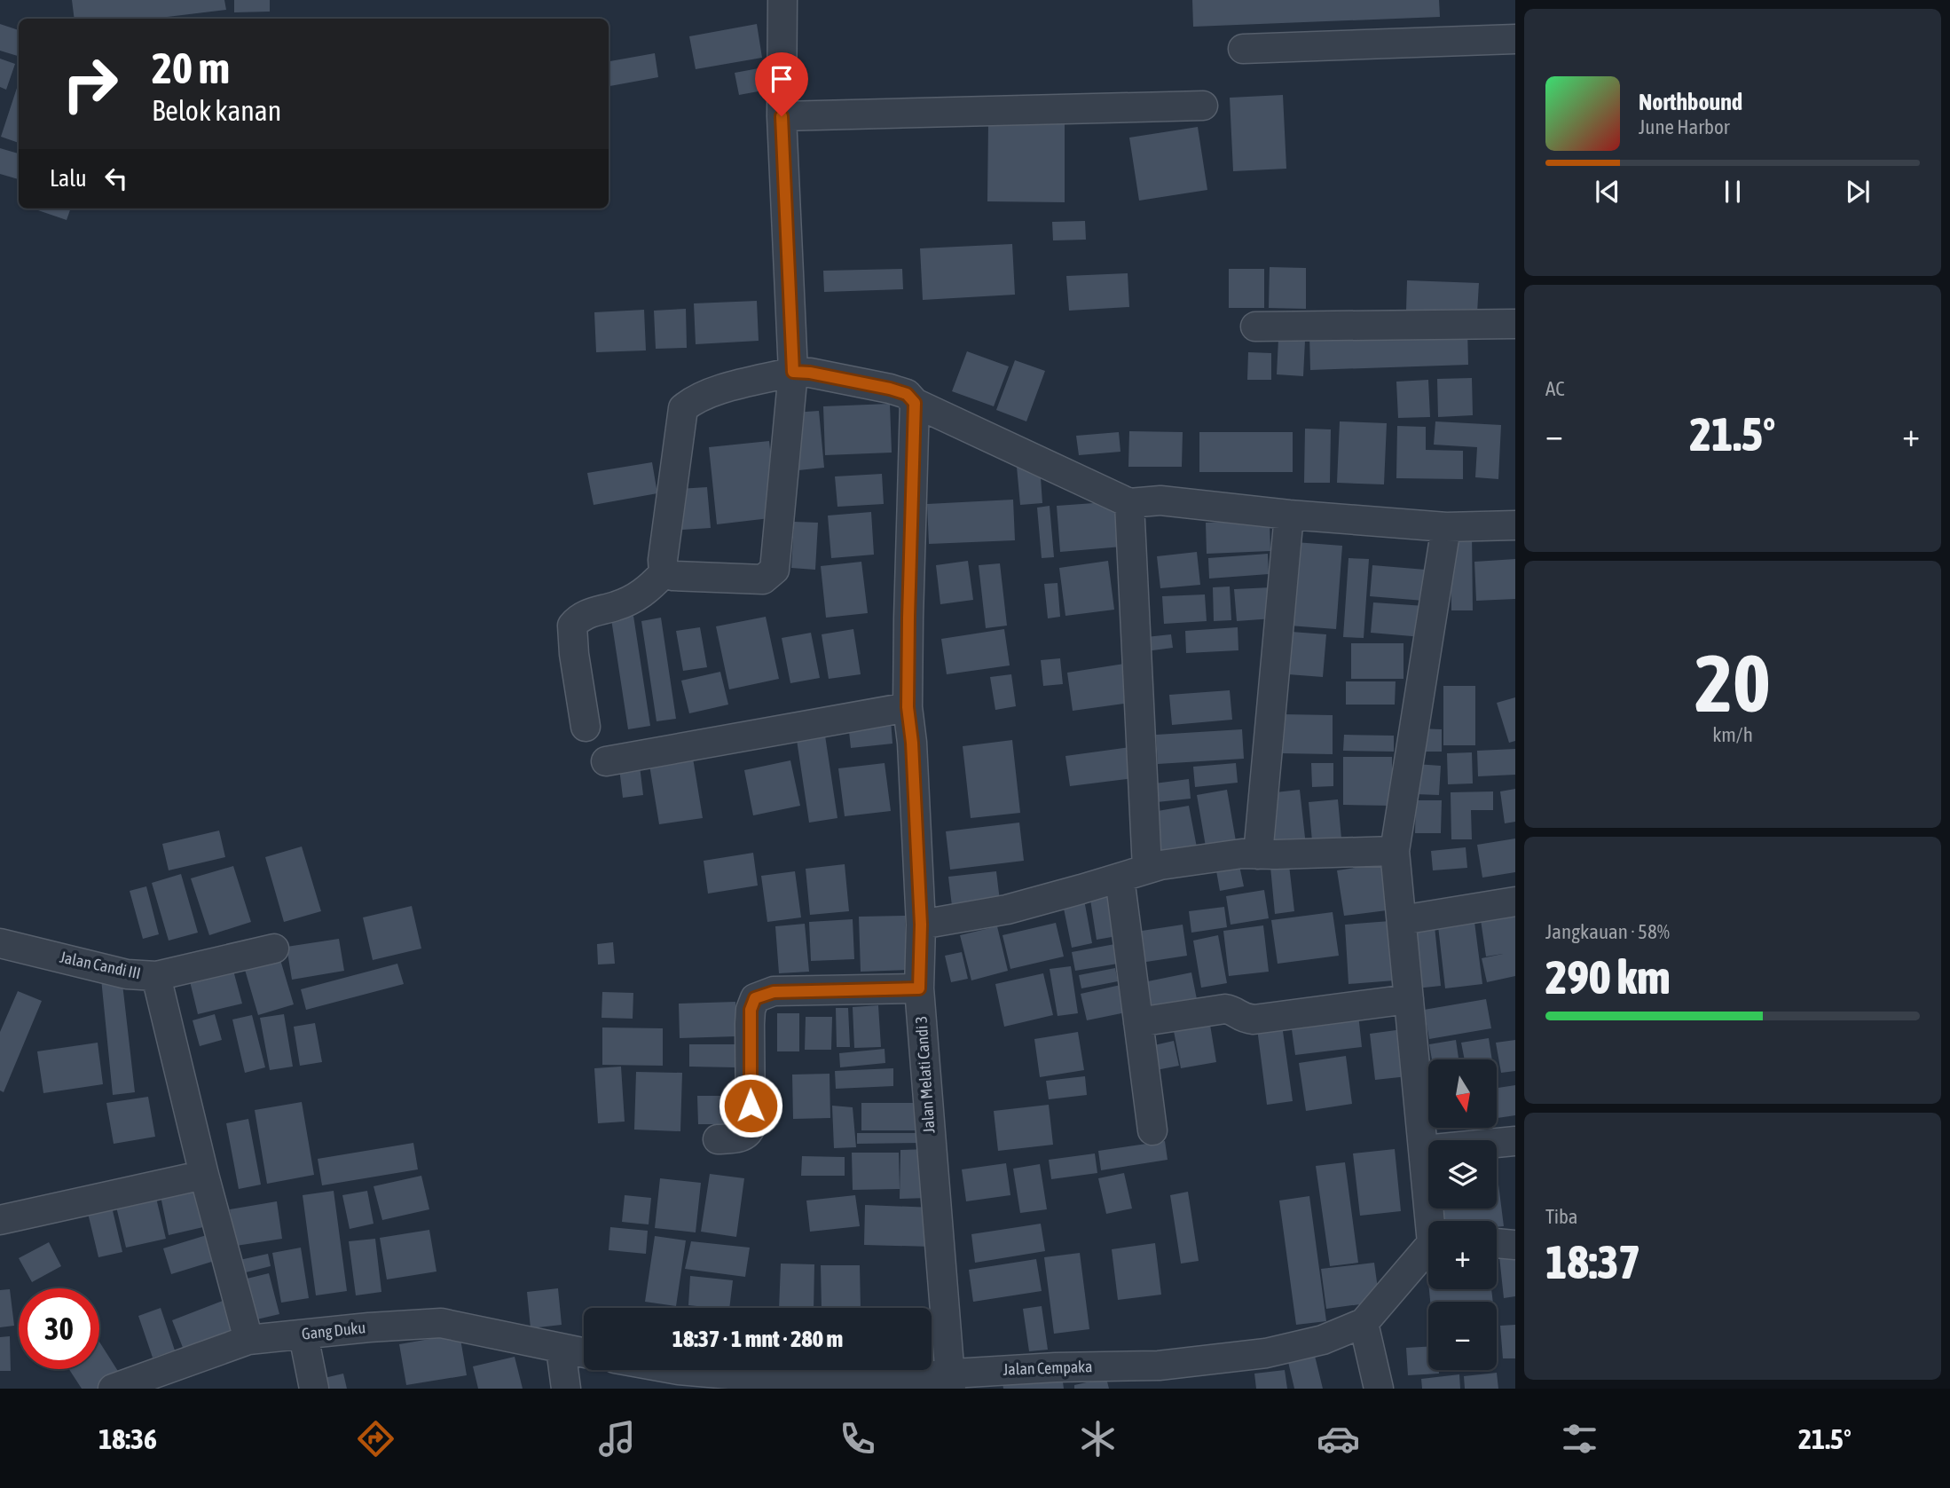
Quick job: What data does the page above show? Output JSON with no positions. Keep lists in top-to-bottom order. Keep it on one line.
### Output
{"streets":{"street":["Jalan Candi III","Jalan Melati Candi 3","Gang Duku","Jalan Cempaka"]},"crossings":[["Jalan Melati Candi 3","Jalan Cempaka"]],"north":"bottom","page":{"turn":["20 m","Belok kanan"],"song":["Northbound","June Harbor"],"then":"Lalu","tile":["AC",["20","km/h"],["Jangkauan · 58%","290 km"],["Tiba","18:37"]],"heat":["−","21.5°","+"],"map_buttons":["+","−"],"limit":"30","trip":"18:37 · 1 mnt · 280 m","tabs":["18:36","21.5°"]}}
